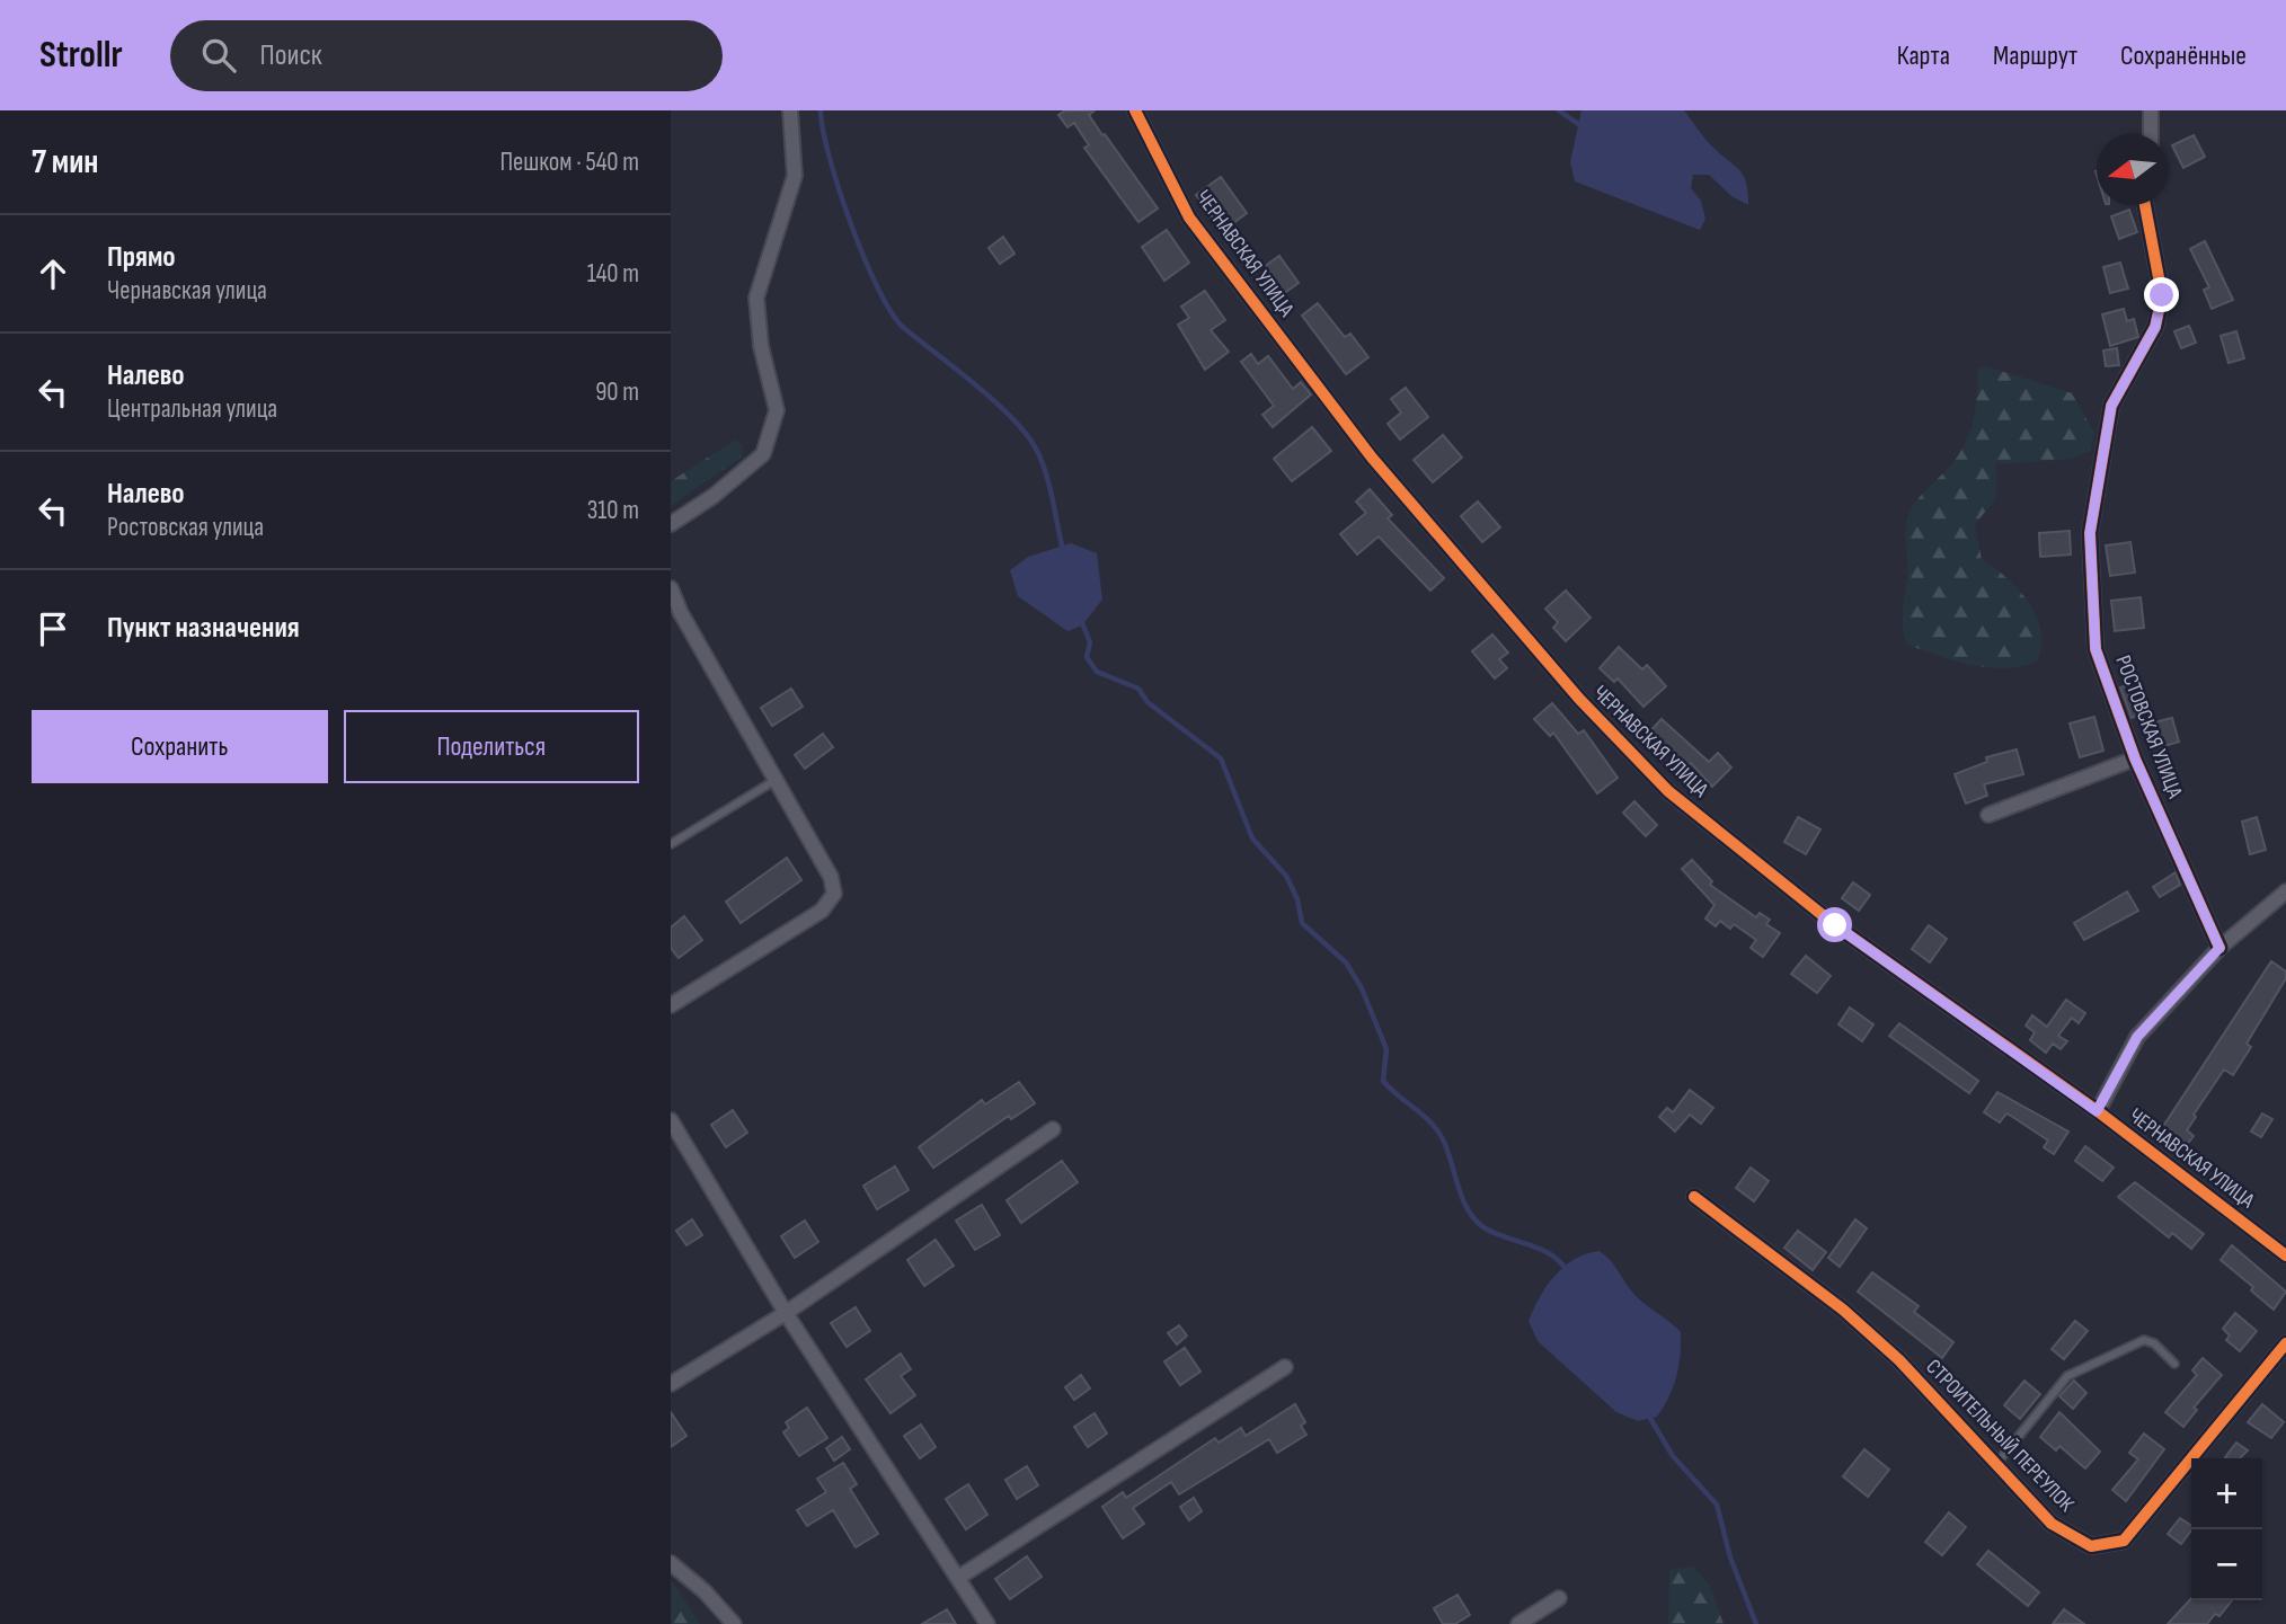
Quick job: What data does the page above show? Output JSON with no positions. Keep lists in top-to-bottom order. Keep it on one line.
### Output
{"streets":{"street":["ЧЕРНАВСКАЯ УЛИЦА","РОСТОВСКАЯ УЛИЦА","СТРОИТЕЛЬНЫЙ ПЕРЕУЛОК"]},"north":"left","page":{"header":"Strollr","search":"Поиск","nav":["Карта","Маршрут","Сохранённые"],"heading":["7 мин","Пешком · 540 m"],"list":[["Прямо","Чернавская улица","140 m"],["Налево","Центральная улица","90 m"],["Налево","Ростовская улица","310 m"],"Пункт назначения"],"buttons":["Сохранить","Поделиться"],"map_buttons":["+","−"]}}
